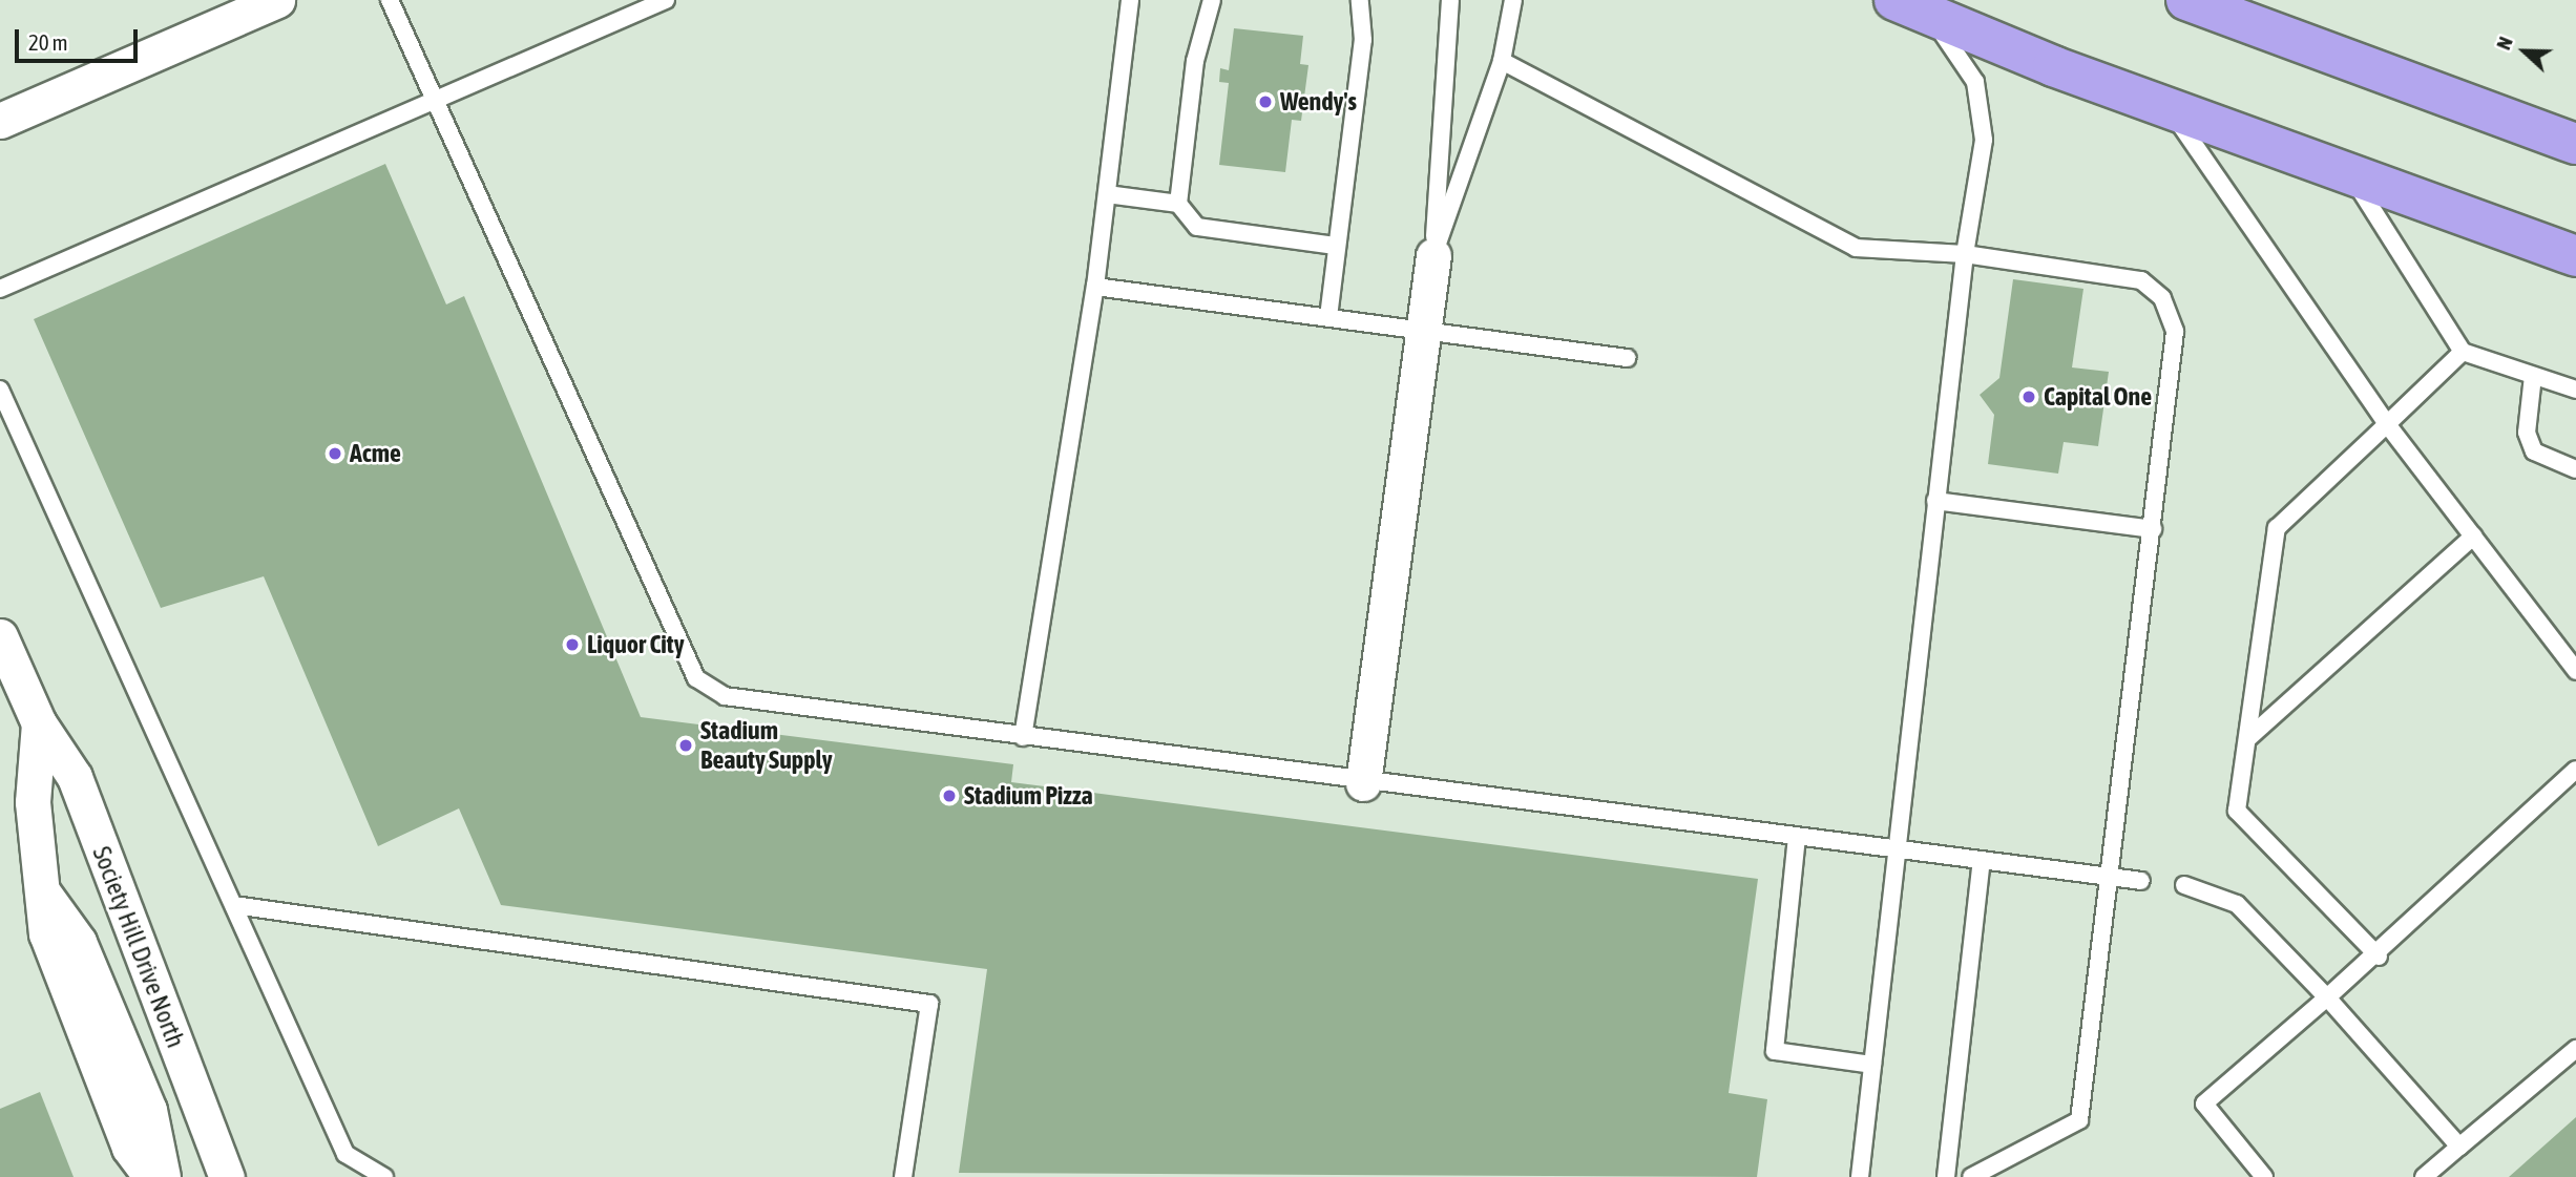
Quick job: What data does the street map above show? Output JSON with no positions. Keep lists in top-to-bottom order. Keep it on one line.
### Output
{"streets":{"street":["Society Hill Drive North"]},"places":["Wendy's","Capital One","Acme","Liquor City","Stadium Beauty Supply","Stadium Pizza"],"scale_bar":"20 m","north":"left"}
